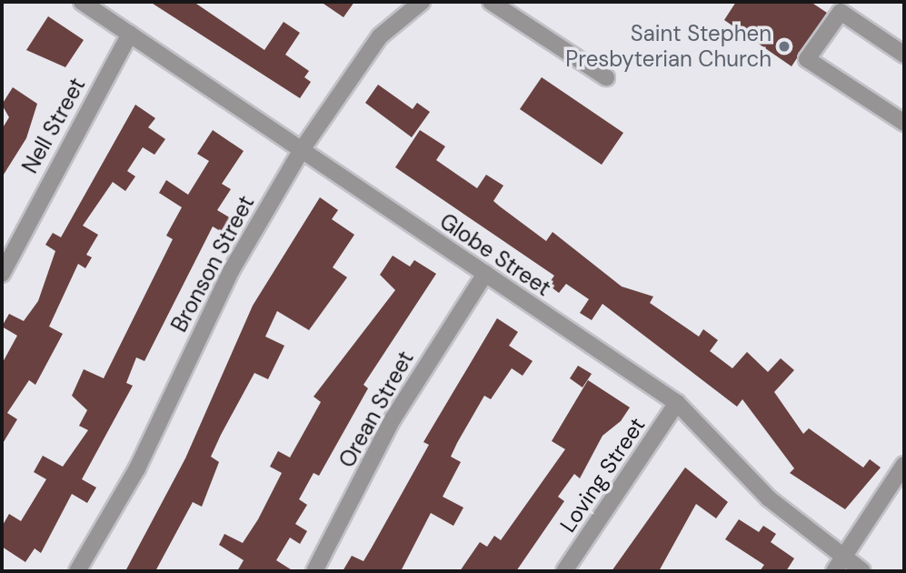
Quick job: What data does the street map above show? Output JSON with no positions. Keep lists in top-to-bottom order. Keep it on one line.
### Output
{"streets":{"street":["Nell Street","Globe Street","Bronson Street","Orean Street","Loving Street"]},"crossings":[["Nell Street","Globe Street"],["Globe Street","Bronson Street"],["Globe Street","Orean Street"],["Globe Street","Loving Street"]],"places":["Saint Stephen Presbyterian Church"]}
